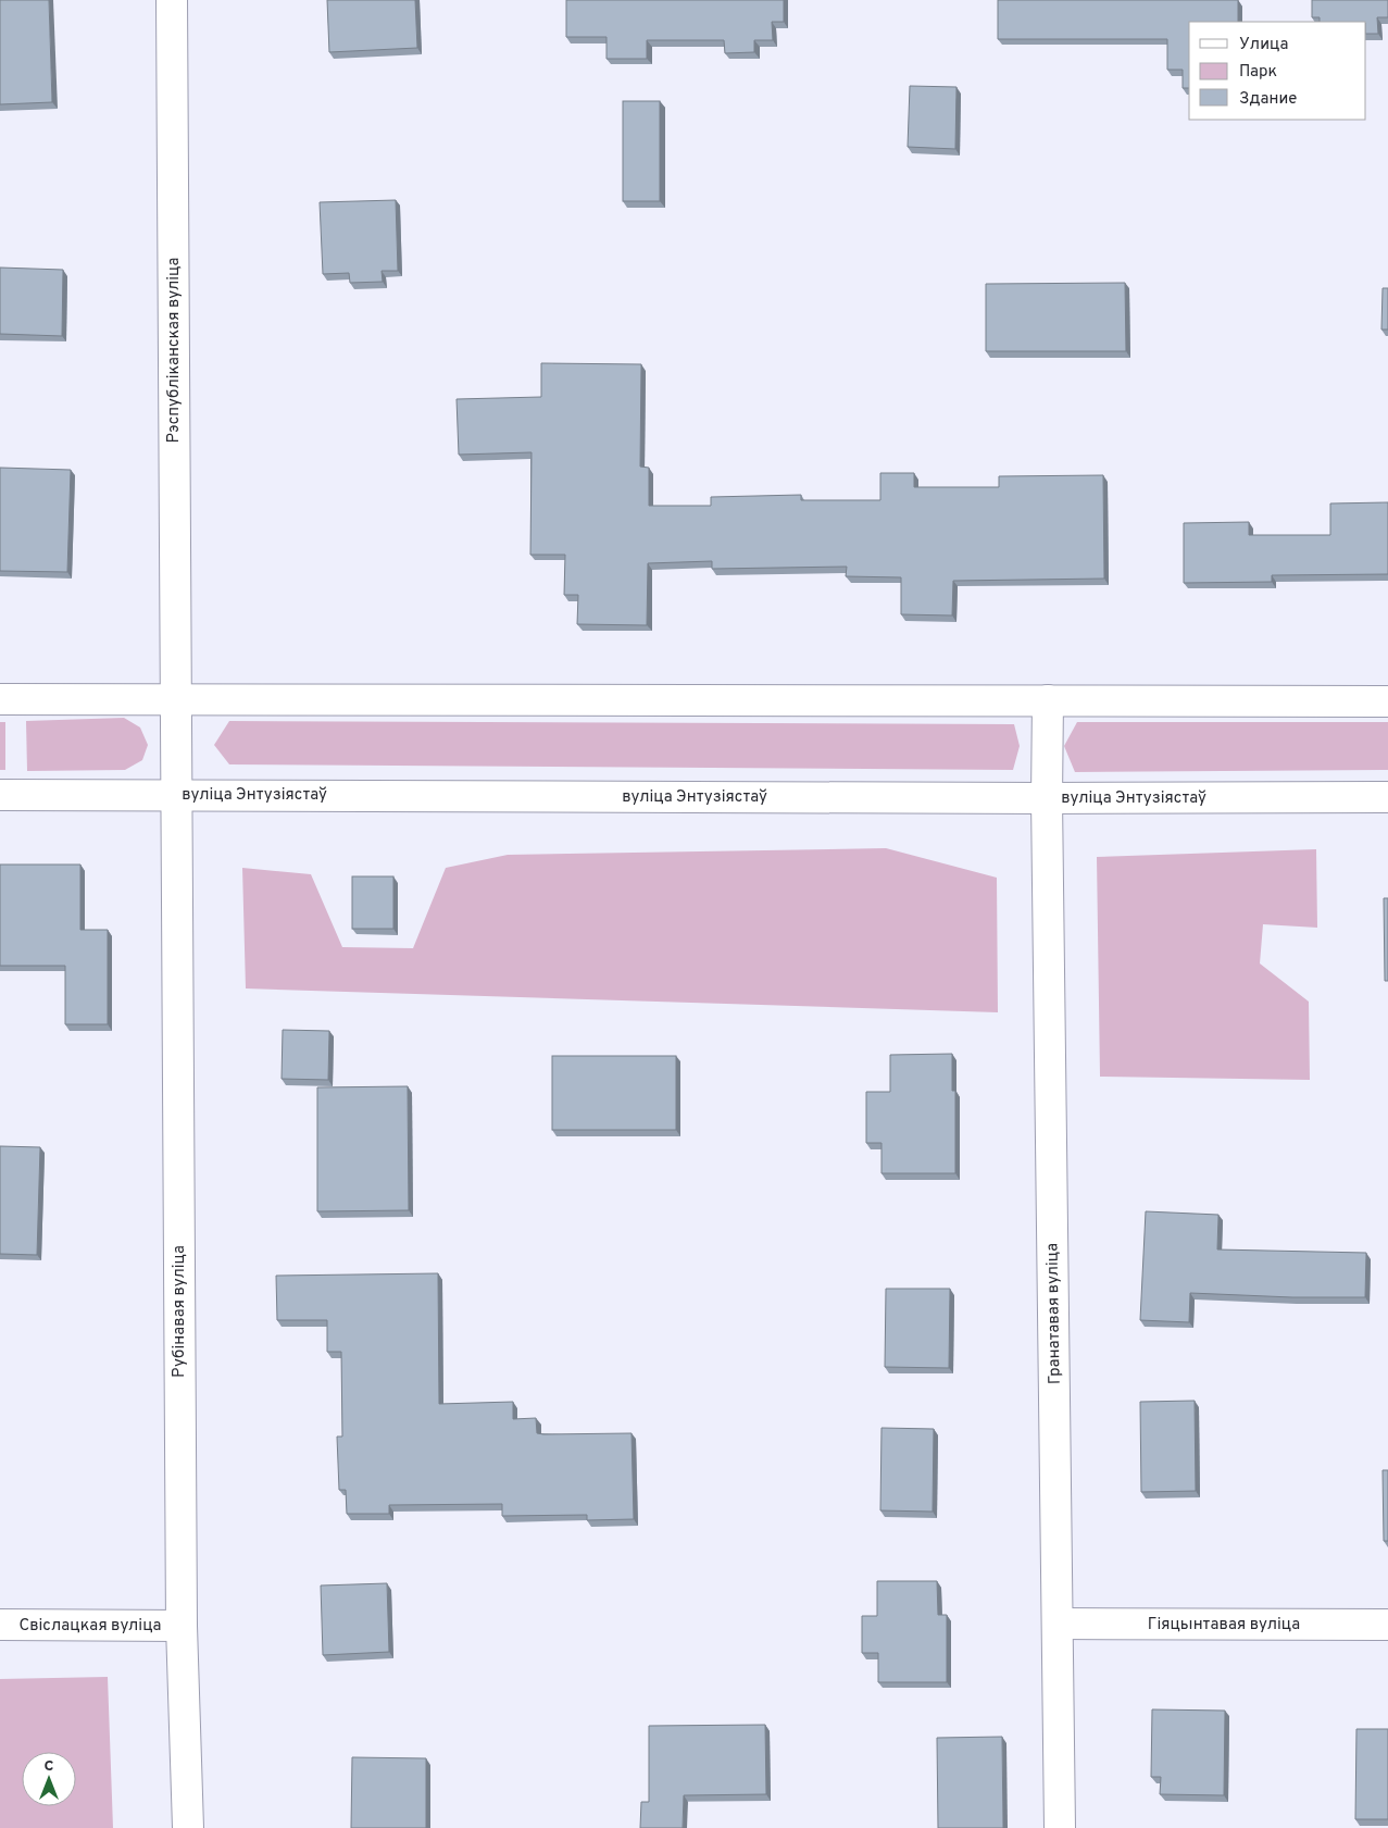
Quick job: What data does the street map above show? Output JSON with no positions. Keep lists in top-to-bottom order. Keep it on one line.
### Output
{"streets":{"street":["Рэспубліканская вуліца","вуліца Энтузіястаў","Рубінавая вуліца","Гранатавая вуліца","Гіяцынтавая вуліца","Свіслацкая вуліца"]},"crossings":[["Рэспубліканская вуліца","вуліца Энтузіястаў"],["Рэспубліканская вуліца","Рубінавая вуліца"],["вуліца Энтузіястаў","Рубінавая вуліца"],["вуліца Энтузіястаў","Гранатавая вуліца"],["Рубінавая вуліца","Свіслацкая вуліца"],["Гранатавая вуліца","Гіяцынтавая вуліца"]],"legend":["Улица","Парк","Здание"],"north":"top"}
